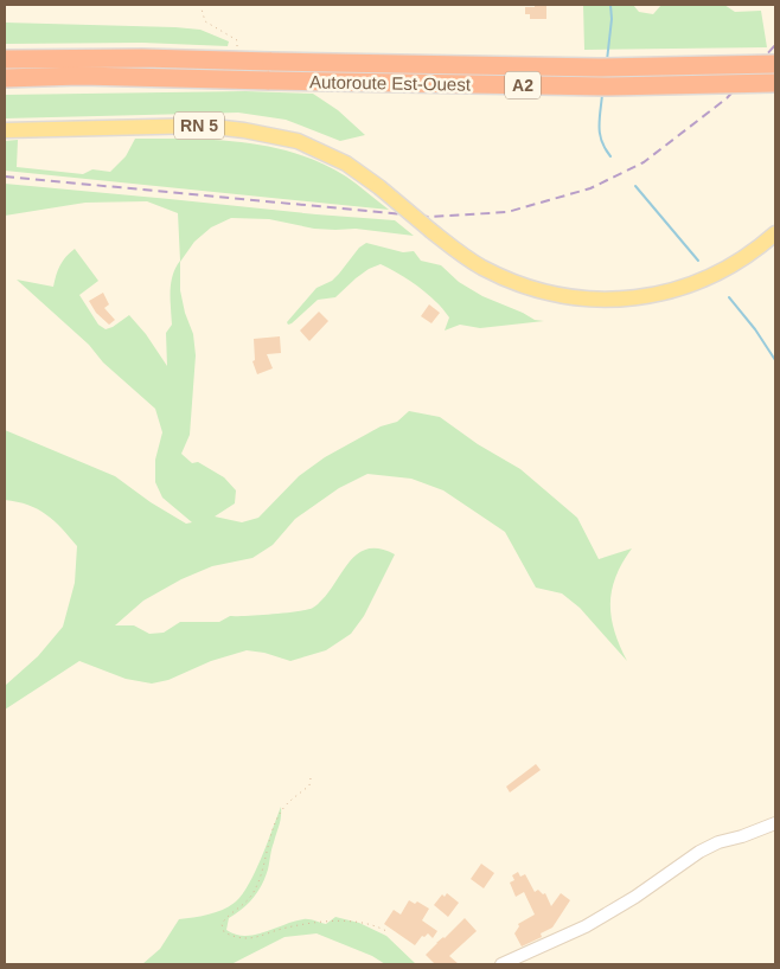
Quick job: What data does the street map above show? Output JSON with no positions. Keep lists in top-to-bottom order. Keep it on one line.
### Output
{"streets":{"highway":["Autoroute Est-Ouest","A2"],"main road":["RN 5"]}}
